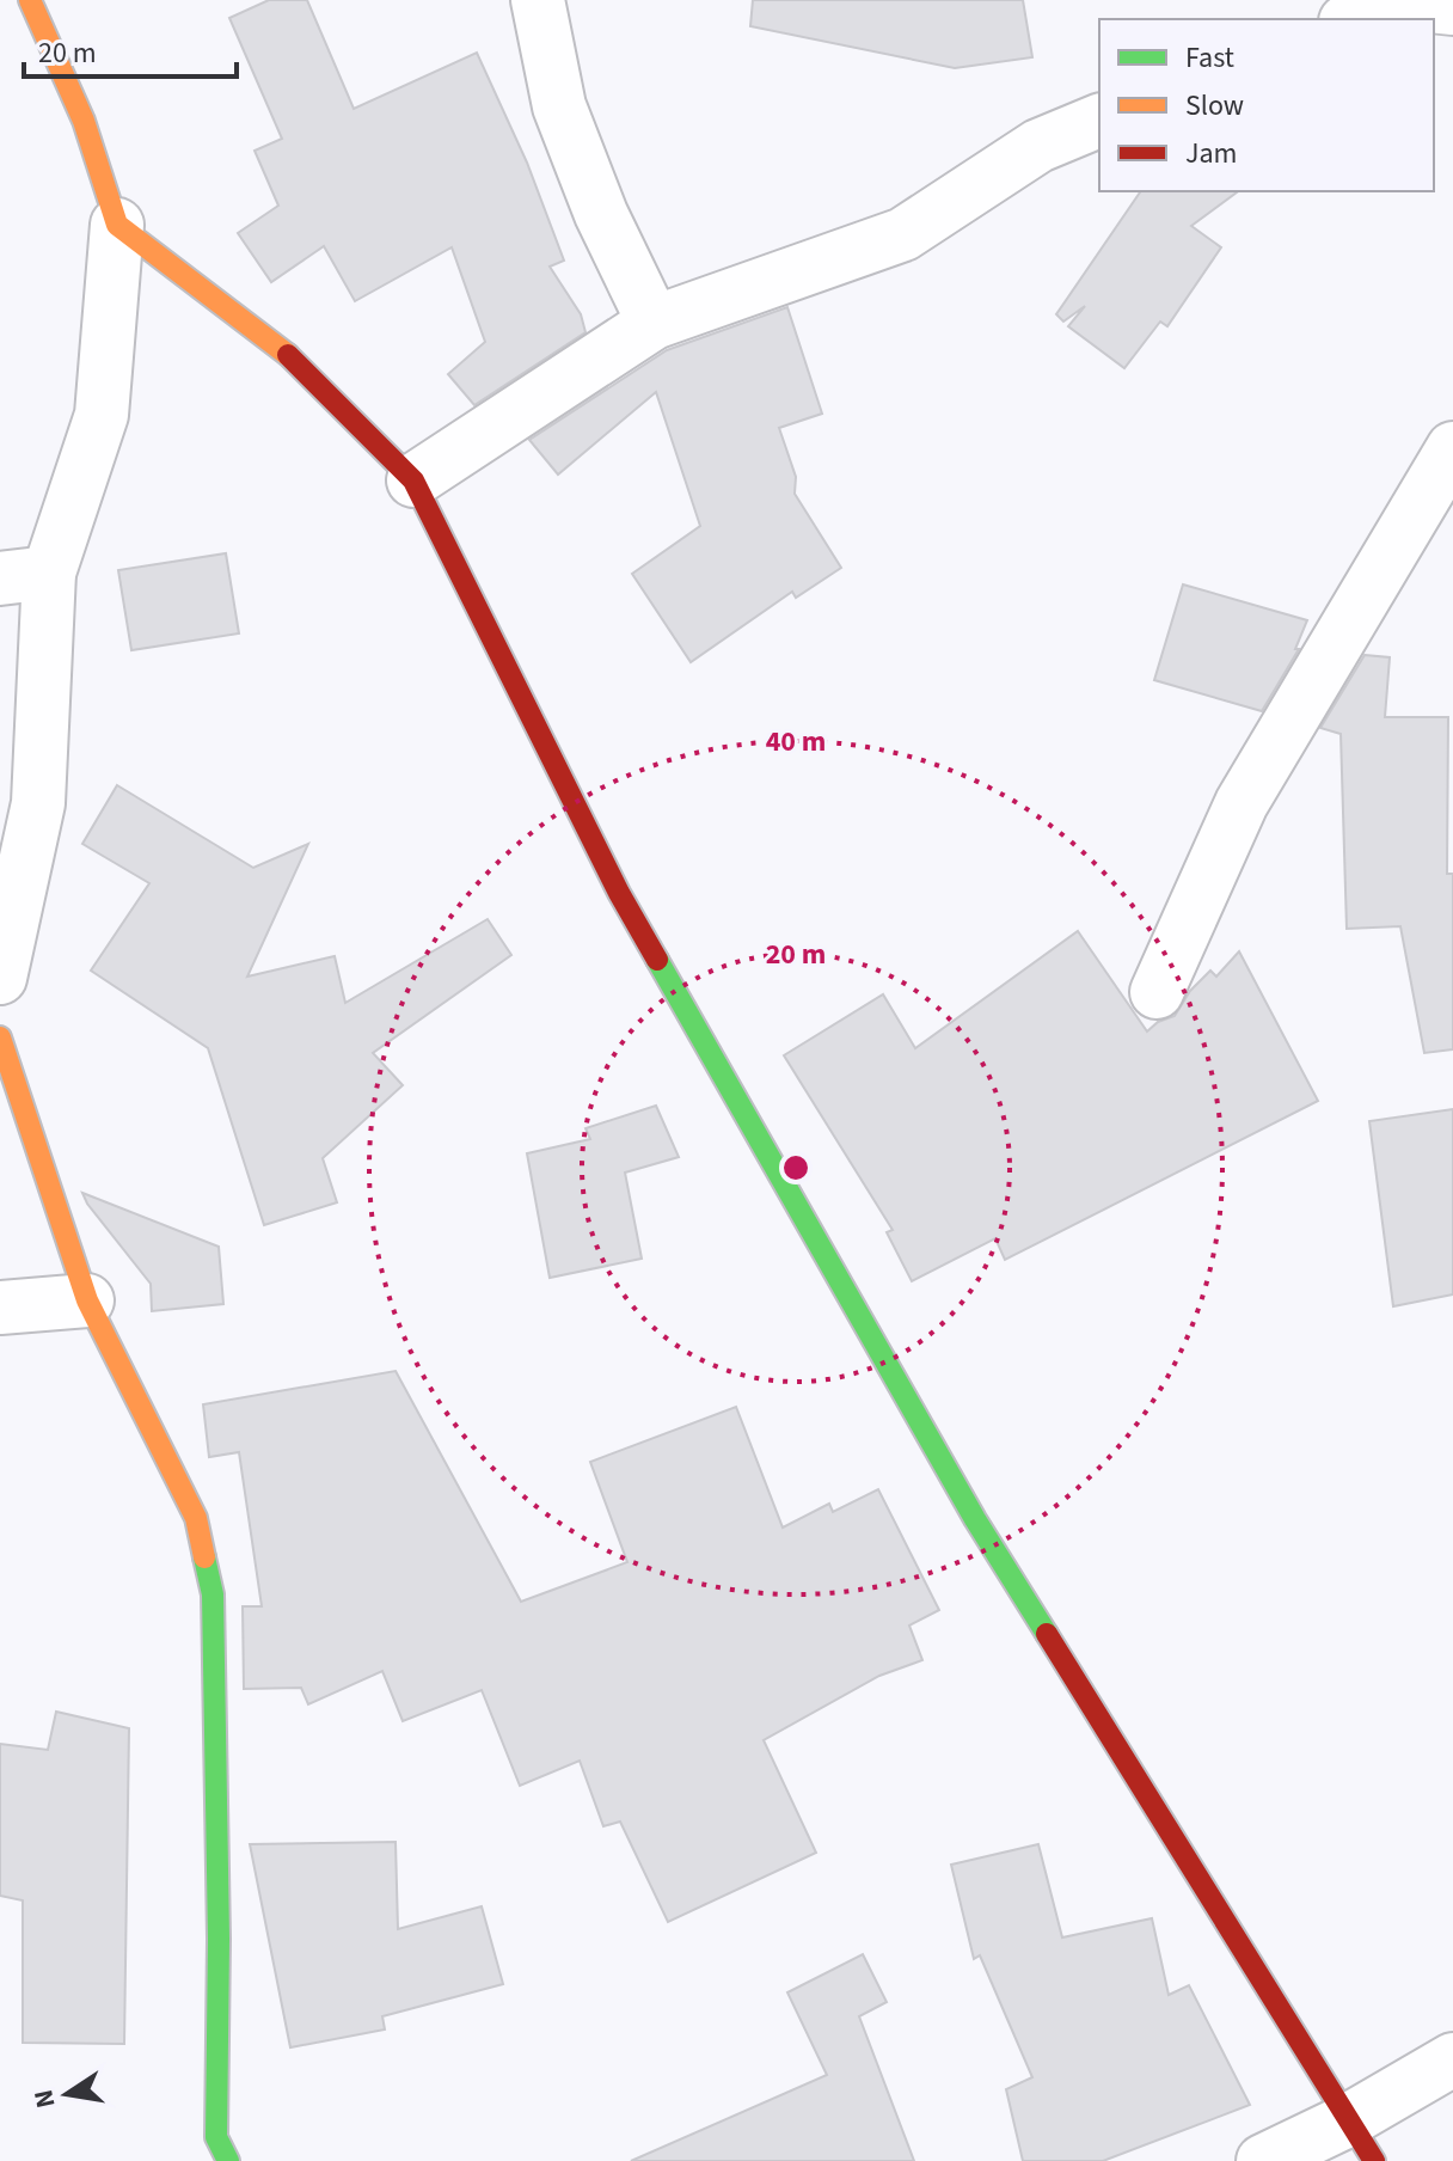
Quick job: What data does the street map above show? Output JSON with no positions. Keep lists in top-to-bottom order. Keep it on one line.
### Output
{"legend":["Fast","Slow","Jam"],"scale_bar":"20 m","north":"left","rings":["40 m","20 m"]}
